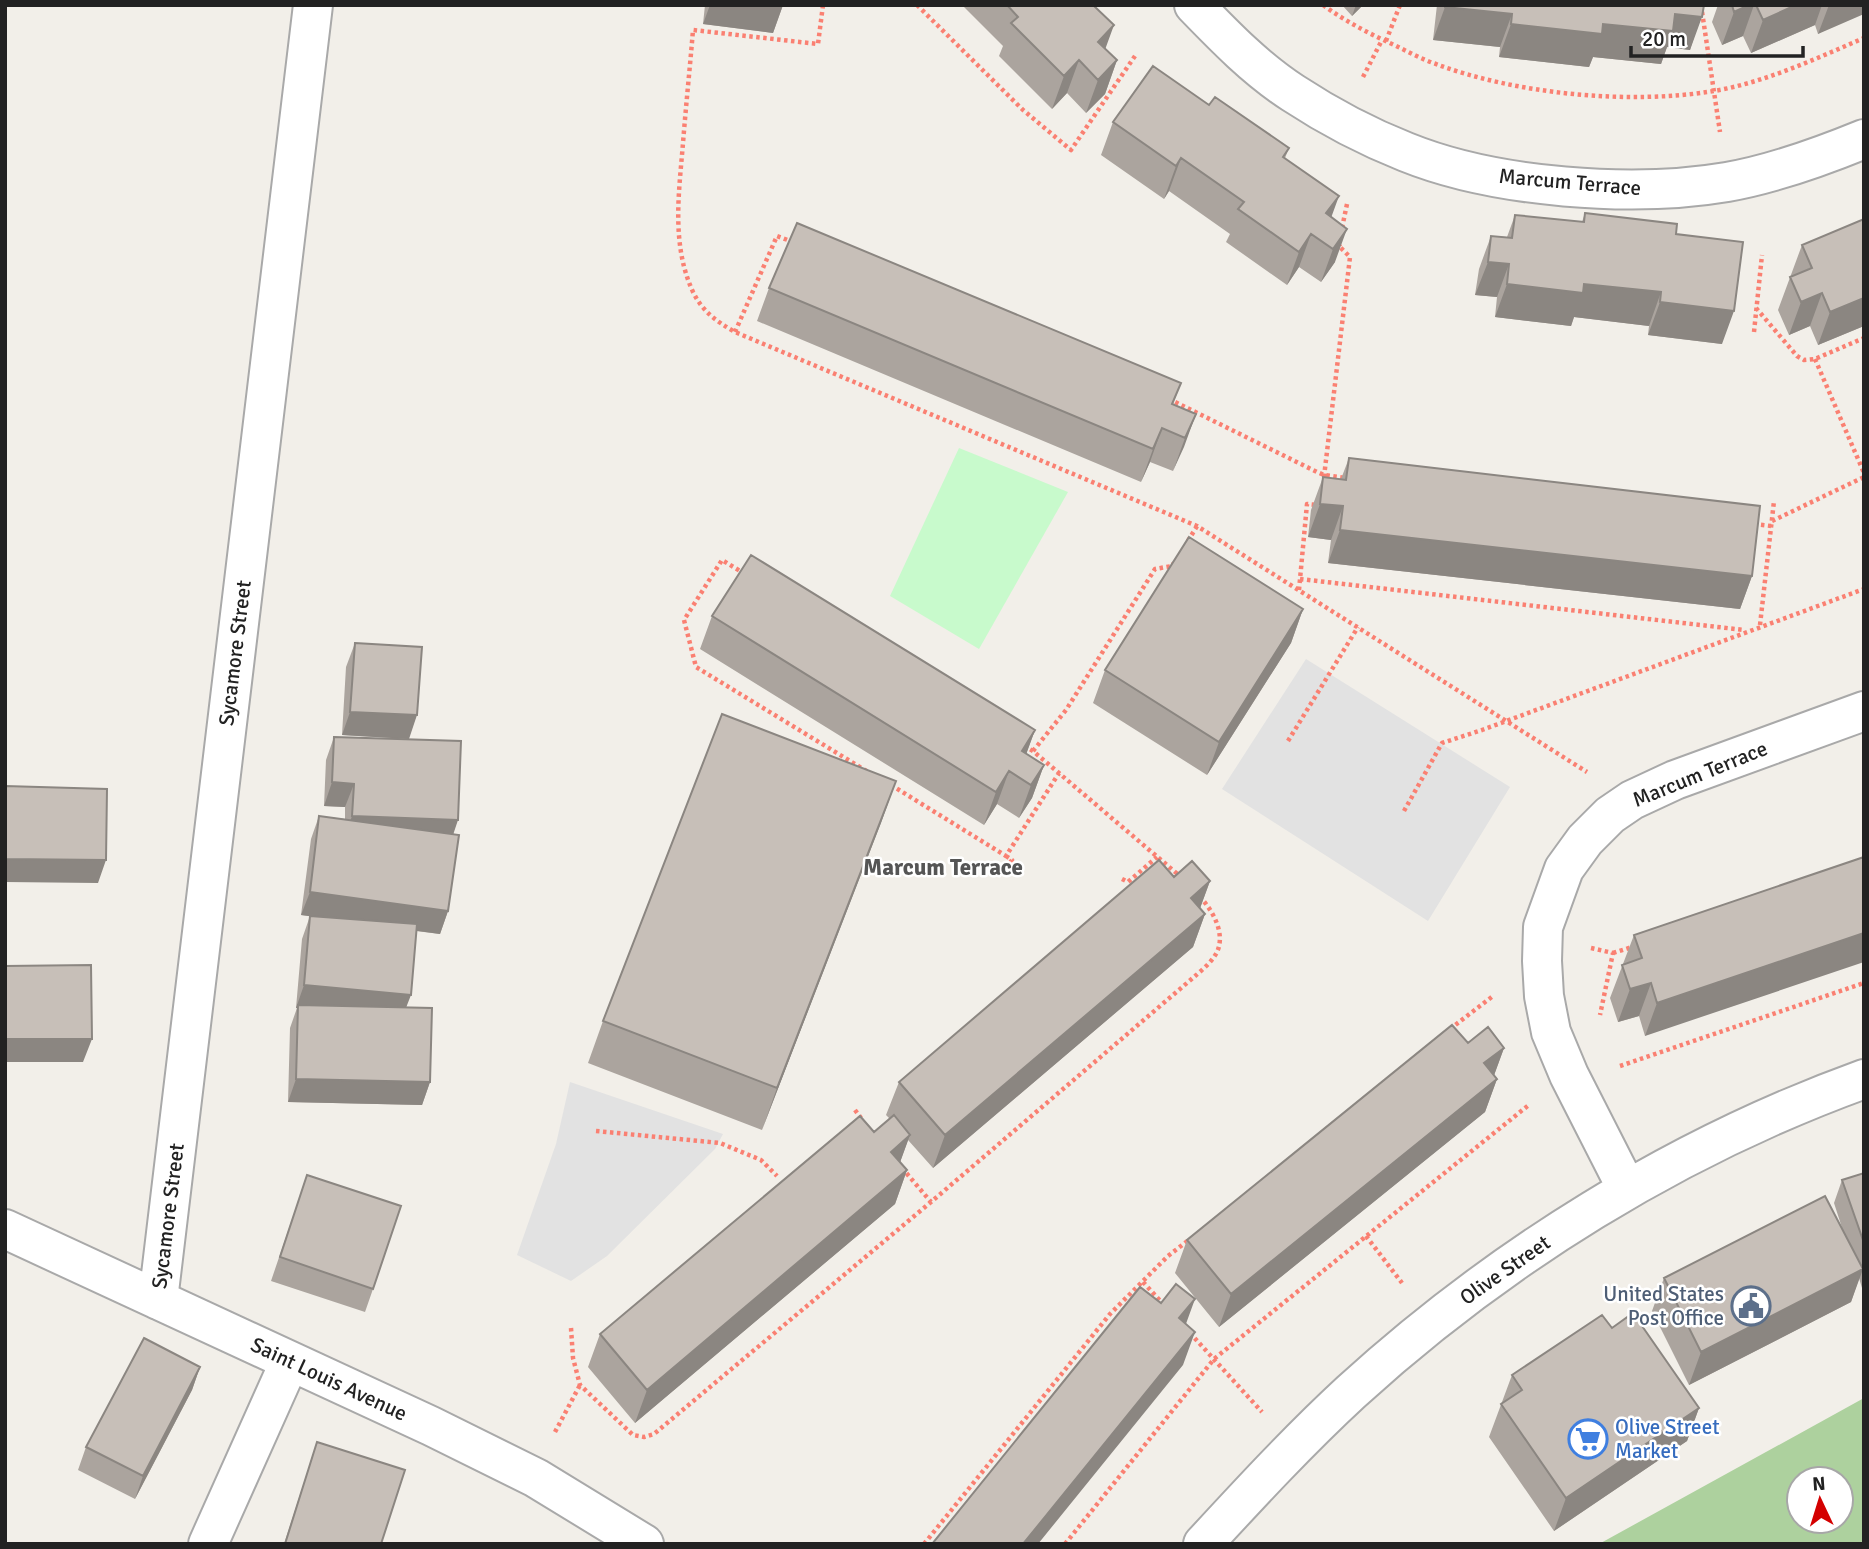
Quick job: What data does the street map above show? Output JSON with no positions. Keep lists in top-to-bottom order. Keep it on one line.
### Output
{"streets":{"street":["Marcum Terrace","Sycamore Street","Olive Street","Saint Louis Avenue"]},"crossings":[["Marcum Terrace","Olive Street"],["Sycamore Street","Saint Louis Avenue"]],"districts":["Marcum Terrace"],"places":{"public building":["United States Post Office"],"supermarket":["Olive Street Market"]},"scale_bar":"20 m","north":"top"}
